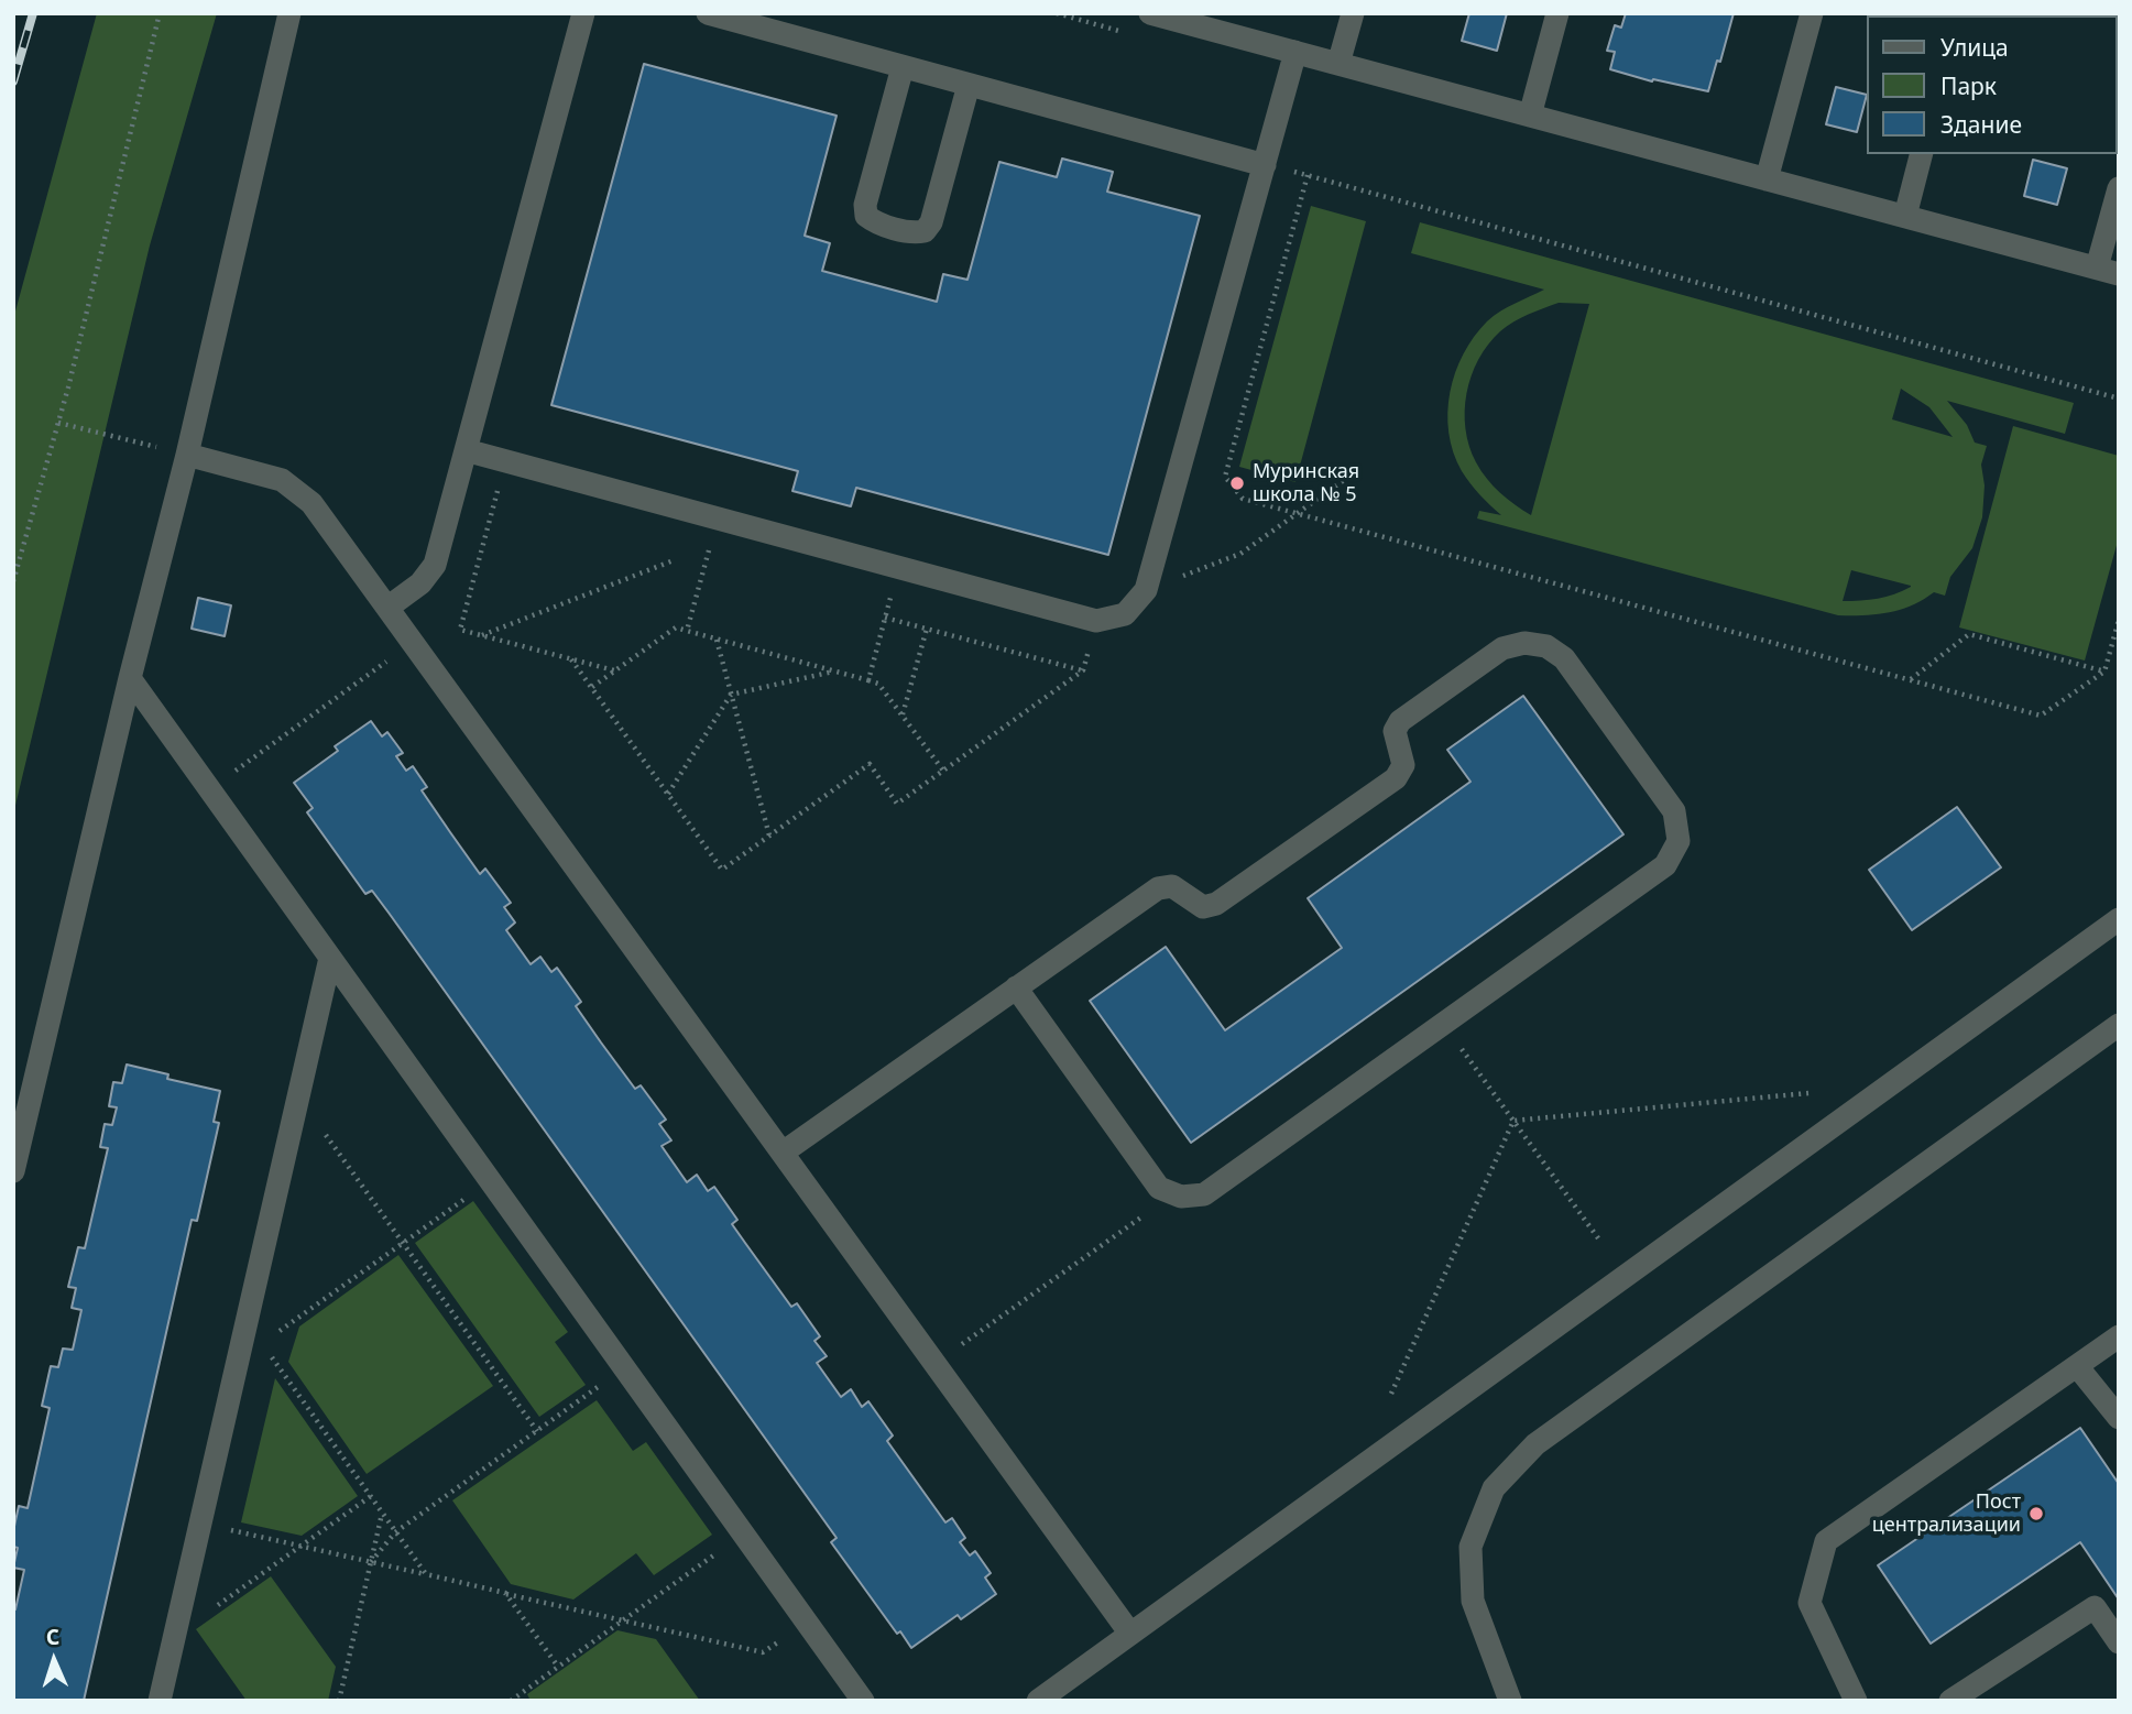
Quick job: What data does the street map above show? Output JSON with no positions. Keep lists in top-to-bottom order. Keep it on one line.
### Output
{"places":["Муринская школа № 5","Пост централизации"],"legend":["Улица","Парк","Здание"],"north":"top"}
